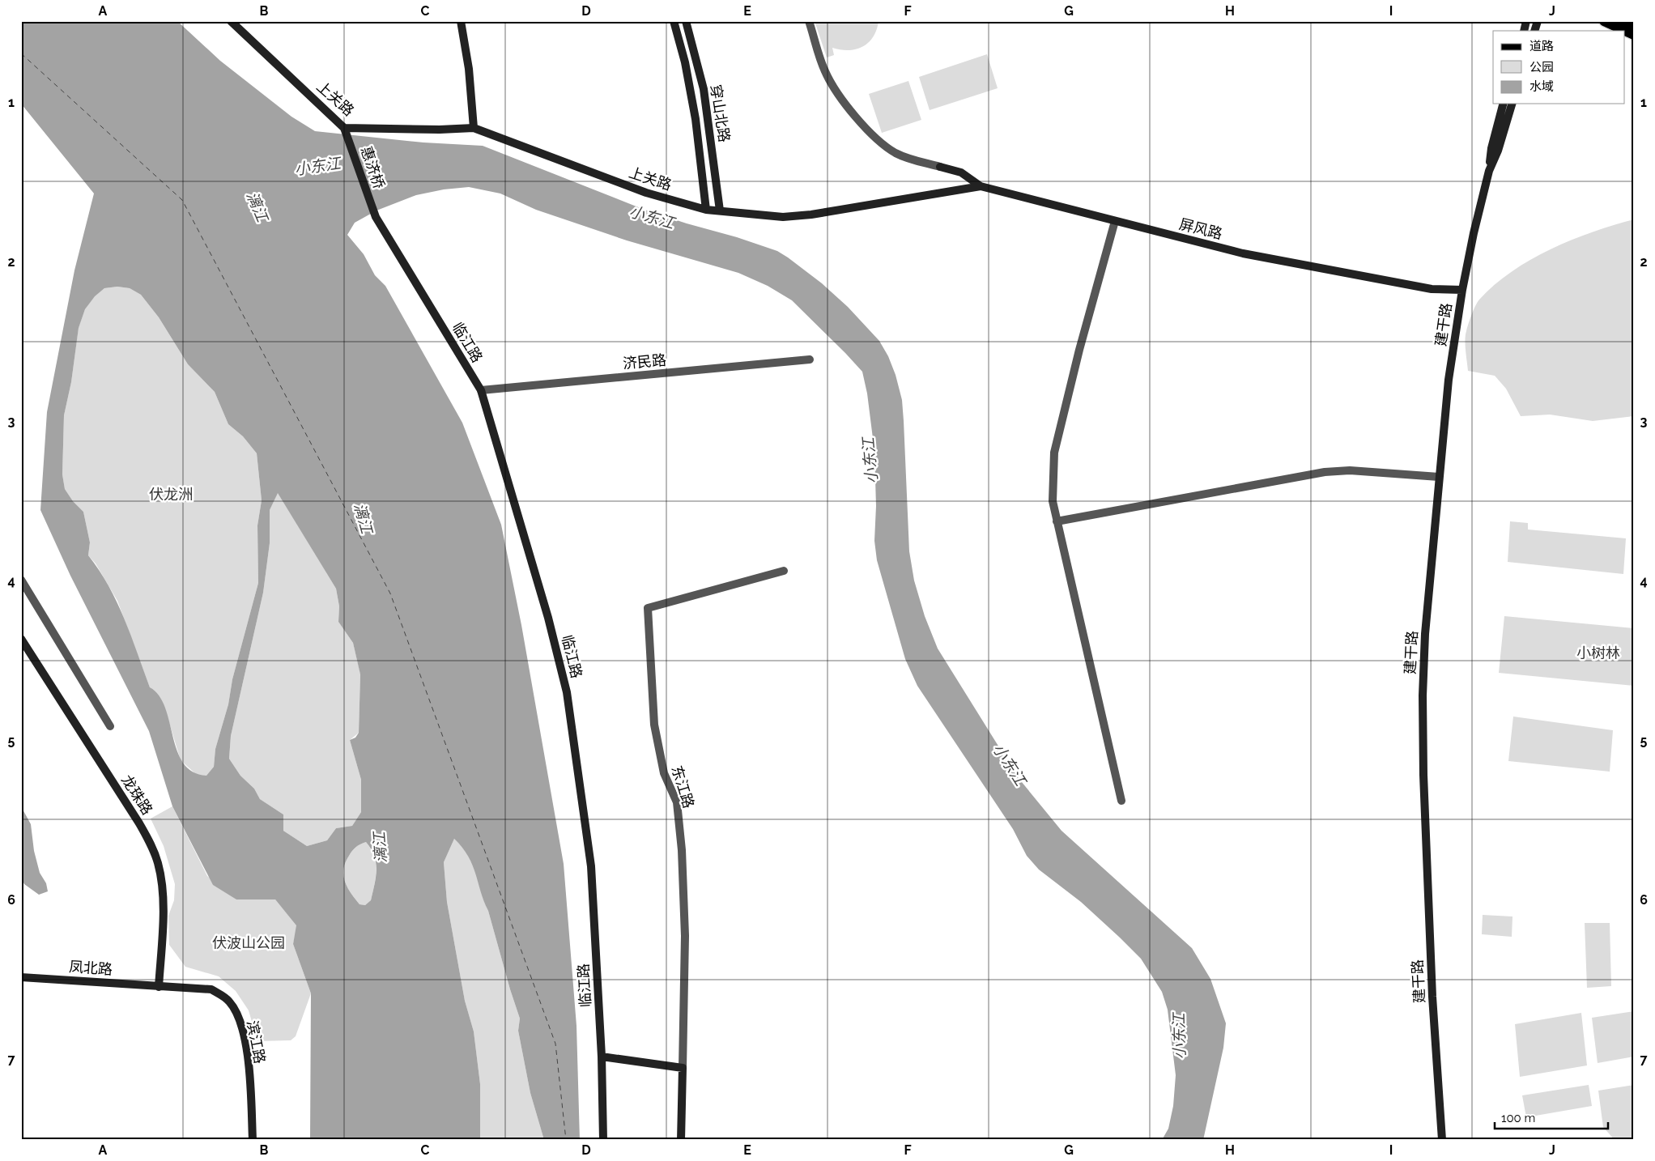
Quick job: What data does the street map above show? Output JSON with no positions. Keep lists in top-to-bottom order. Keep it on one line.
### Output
{"streets":{"street":["上关路","穿山北路","惠济桥","屏风路","建干路","临江路","济民路","东江路","龙珠路","凤北路","滨江路"]},"crossings":[["上关路","穿山北路"],["上关路","惠济桥"],["上关路","屏风路"],["惠济桥","临江路"],["屏风路","建干路"],["临江路","济民路"],["龙珠路","凤北路"],["龙珠路","滨江路"],["凤北路","滨江路"]],"water":["小东江","漓江"],"parks":["伏龙洲","小树林","伏波山公园"],"legend":["道路","公园","水域"],"scale_bar":"100 m","grid":{"columns":["A","B","C","D","E","F","G","H","I","J"],"rows":["1","2","3","4","5","6","7"]}}
